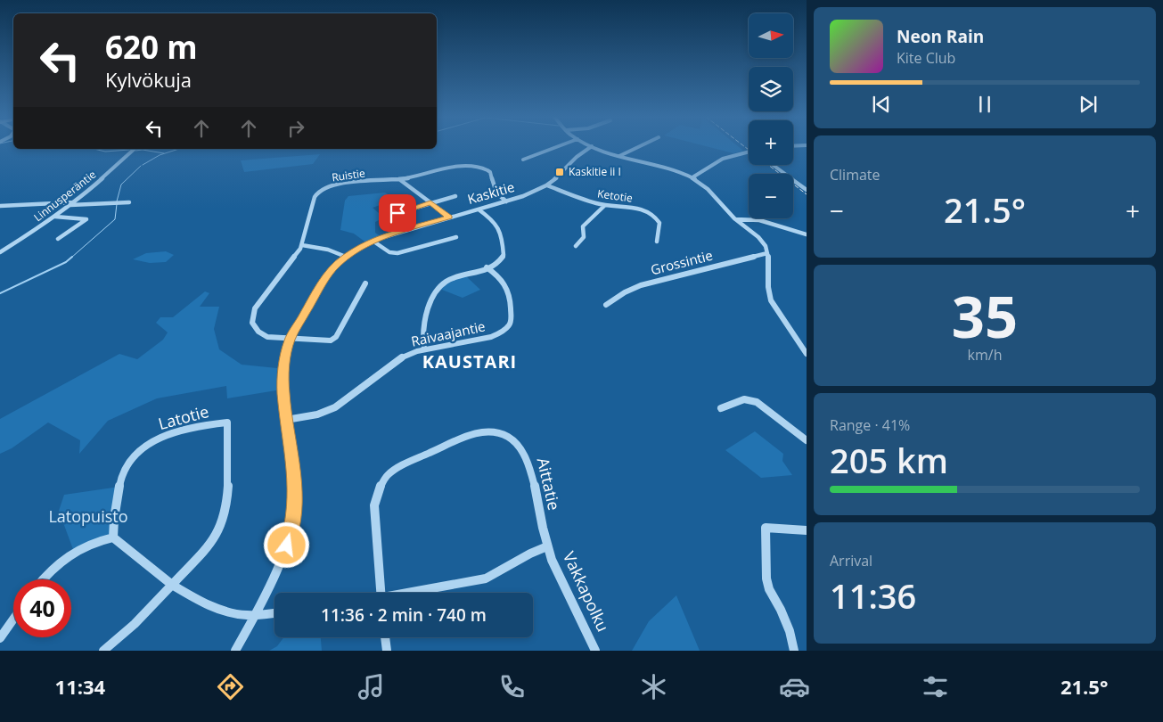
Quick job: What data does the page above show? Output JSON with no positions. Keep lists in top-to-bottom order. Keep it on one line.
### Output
{"streets":{"street":["Ruistie","Kaskitie","Linnusperäntie","Ketotie","Grossintie","Raivaajantie","Latotie","Aittatie","Vakkapolku"]},"crossings":[["Ruistie","Kaskitie"],["Kaskitie","Ketotie"],["Kaskitie","Raivaajantie"],["Aittatie","Vakkapolku"]],"districts":["KAUSTARI"],"parks":["Latopuisto"],"places":{"transit":["Kaskitie ii I"]},"north":"right","page":{"map_buttons":["+","−"],"turn":["620 m","Kylvökuja"],"song":["Neon Rain","Kite Club"],"tile":["Climate",["35","km/h"],["Range · 41%","205 km"],["Arrival","11:36"]],"heat":["−","21.5°","+"],"limit":"40","trip":"11:36 · 2 min · 740 m","tabs":["11:34","21.5°"]}}
